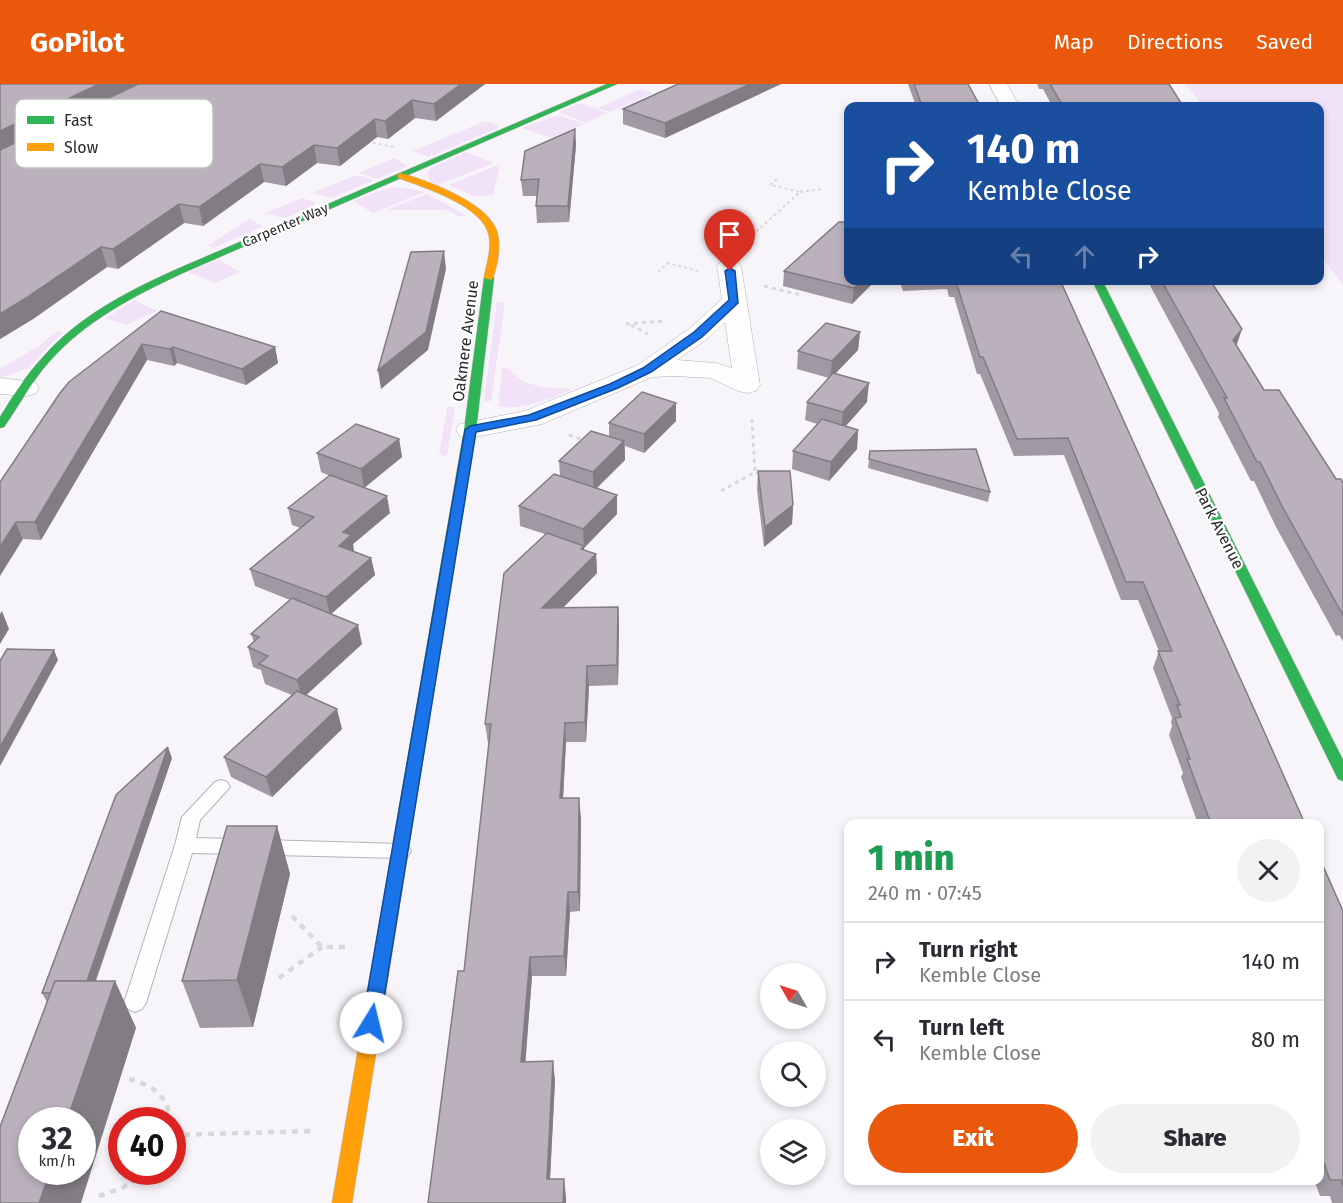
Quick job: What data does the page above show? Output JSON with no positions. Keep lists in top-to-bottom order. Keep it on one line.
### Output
{"streets":{"street":["Carpenter Way","Oakmere Avenue","Park Avenue"]},"crossings":[["Carpenter Way","Oakmere Avenue"]],"legend":["Fast","Slow"],"north":"top left","page":{"header":"GoPilot","nav":["Map","Directions","Saved"],"turn":["140 m","Kemble Close"],"heading":["1 min","240 m · 07:45"],"list":[{"name":"Turn right","note":"Kemble Close","value":"140 m"},{"name":"Turn left","note":"Kemble Close","value":"80 m"}],"buttons":["Exit","Share"],"speed":"32 km/h","limit":"40"}}
